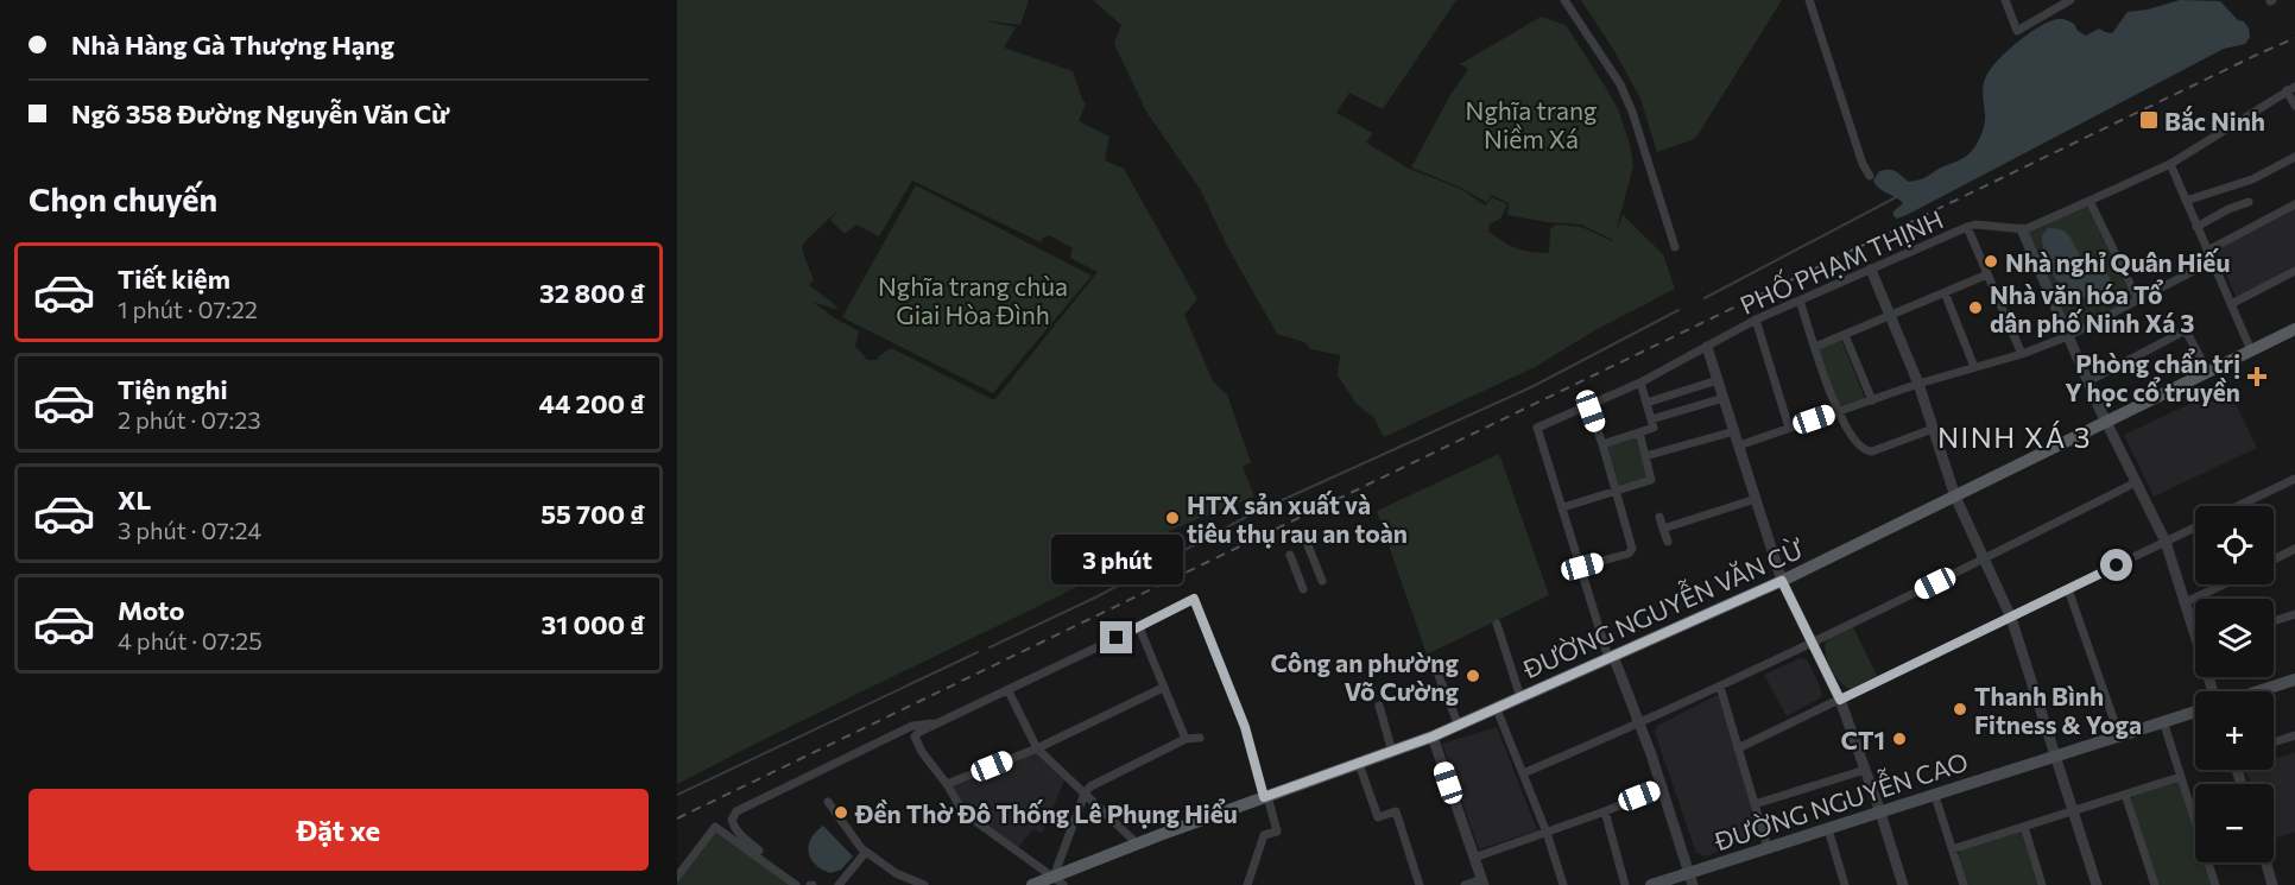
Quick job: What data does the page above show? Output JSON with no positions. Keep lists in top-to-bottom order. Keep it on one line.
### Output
{"streets":{"main road":["ĐƯỜNG NGUYỄN VĂN CỪ","ĐƯỜNG NGUYỄN CAO"],"street":["PHỐ PHẠM THỊNH"]},"districts":["NINH XÁ 3"],"parks":["Nghĩa trang Niềm Xá","Nghĩa trang chùa Giai Hòa Đình"],"places":{"transit":["Bắc Ninh"],"other":["Nhà nghỉ Quân Hiếu","Nhà văn hóa Tổ dân phố Ninh Xá 3","HTX sản xuất và tiêu thụ rau an toàn","Công an phường Võ Cường","Thanh Bình Fitness & Yoga","CT1","Đền Thờ Đô Thống Lê Phụng Hiểu"],"health":["Phòng chẩn trị Y học cổ truyền"]},"page":{"banner":["Nhà Hàng Gà Thượng Hạng","Ngõ 358 Đường Nguyễn Văn Cừ"],"heading":"Chọn chuyến","list":[{"name":"Tiết kiệm","note":"1 phút · 07:22","value":"32 800 ₫"},{"name":"Tiện nghi","note":"2 phút · 07:23","value":"44 200 ₫"},{"name":"XL","note":"3 phút · 07:24","value":"55 700 ₫"},{"name":"Moto","note":"4 phút · 07:25","value":"31 000 ₫"}],"map_buttons":["+","−"],"bubble":"3 phút","buttons":"Đặt xe"}}
